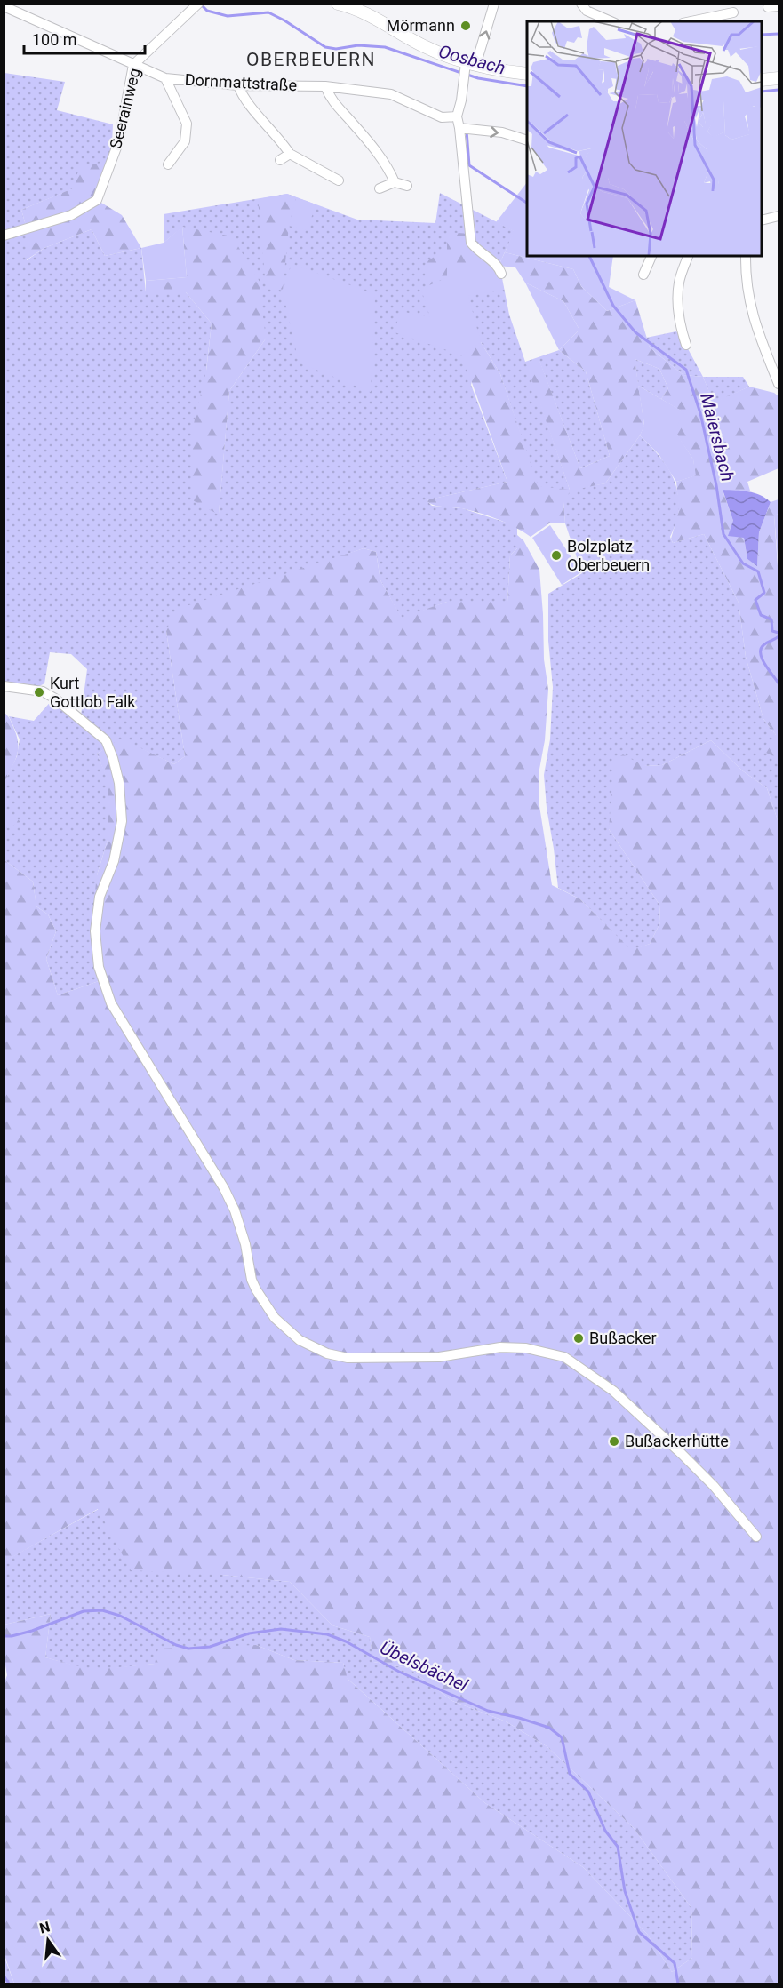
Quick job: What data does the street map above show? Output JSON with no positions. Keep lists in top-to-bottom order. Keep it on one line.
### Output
{"streets":{"street":["Dornmattstraße","Seerainweg"]},"crossings":[["Dornmattstraße","Seerainweg"]],"districts":["OBERBEUERN"],"water":["Oosbach","Maiersbach","Übelsbächel"],"places":["Mörmann","Bolzplatz Oberbeuern","Kurt Gottlob Falk","Bußacker","Bußackerhütte"],"scale_bar":"100 m","north":"top"}
